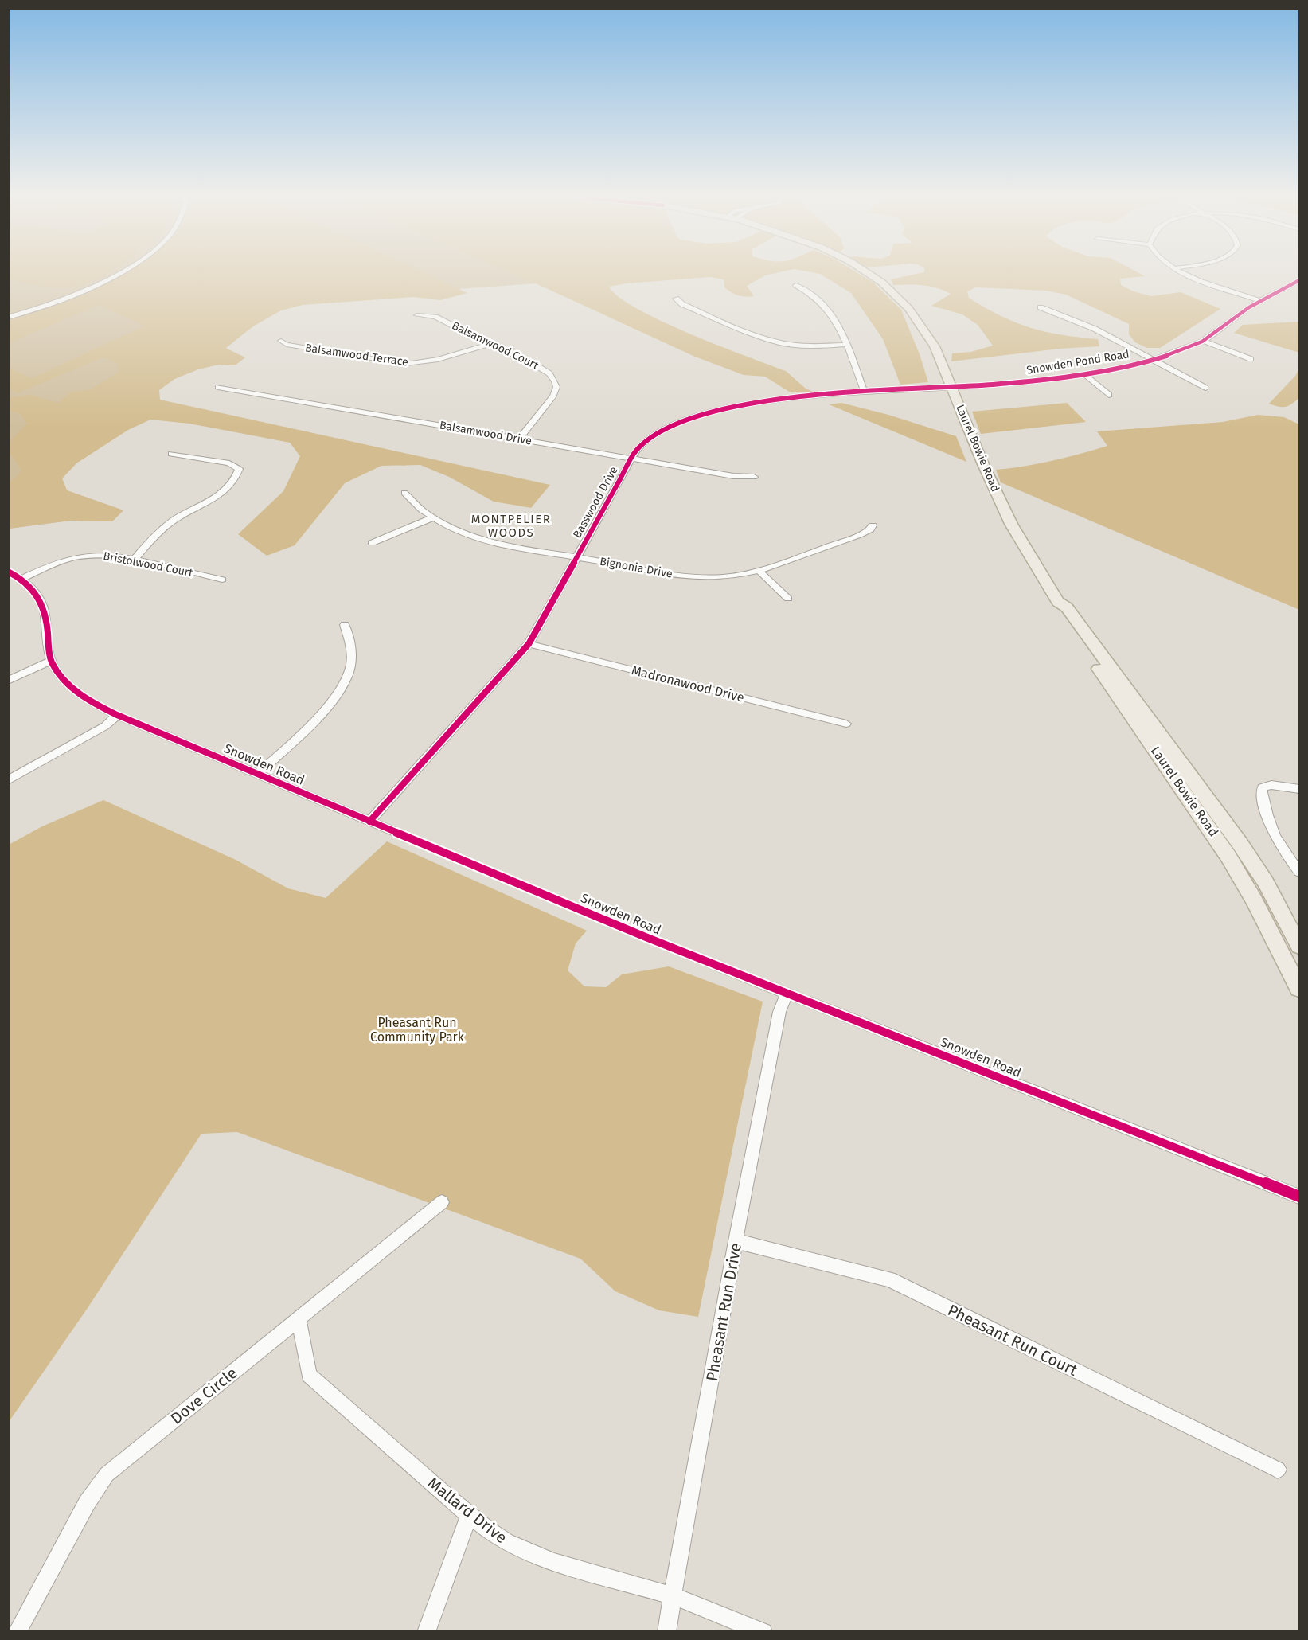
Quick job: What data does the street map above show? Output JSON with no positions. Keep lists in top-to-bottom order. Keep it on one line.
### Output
{"streets":{"main road":["Laurel Bowie Road"],"street":["Balsamwood Court","Balsamwood Terrace","Snowden Pond Road","Balsamwood Drive","Basswood Drive","Bristolwood Court","Bignonia Drive","Madronawood Drive","Snowden Road","Pheasant Run Drive","Pheasant Run Court","Dove Circle","Mallard Drive"]},"crossings":[["Balsamwood Court","Balsamwood Terrace"],["Balsamwood Court","Balsamwood Drive"],["Snowden Pond Road","Laurel Bowie Road"],["Snowden Pond Road","Basswood Drive"],["Balsamwood Drive","Basswood Drive"],["Laurel Bowie Road","Basswood Drive"],["Basswood Drive","Bignonia Drive"],["Basswood Drive","Madronawood Drive"],["Basswood Drive","Snowden Road"],["Bristolwood Court","Snowden Road"],["Snowden Road","Pheasant Run Drive"],["Pheasant Run Drive","Pheasant Run Court"],["Pheasant Run Drive","Mallard Drive"],["Dove Circle","Mallard Drive"]],"districts":["MONTPELIER WOODS"],"parks":["Pheasant Run Community Park"]}
